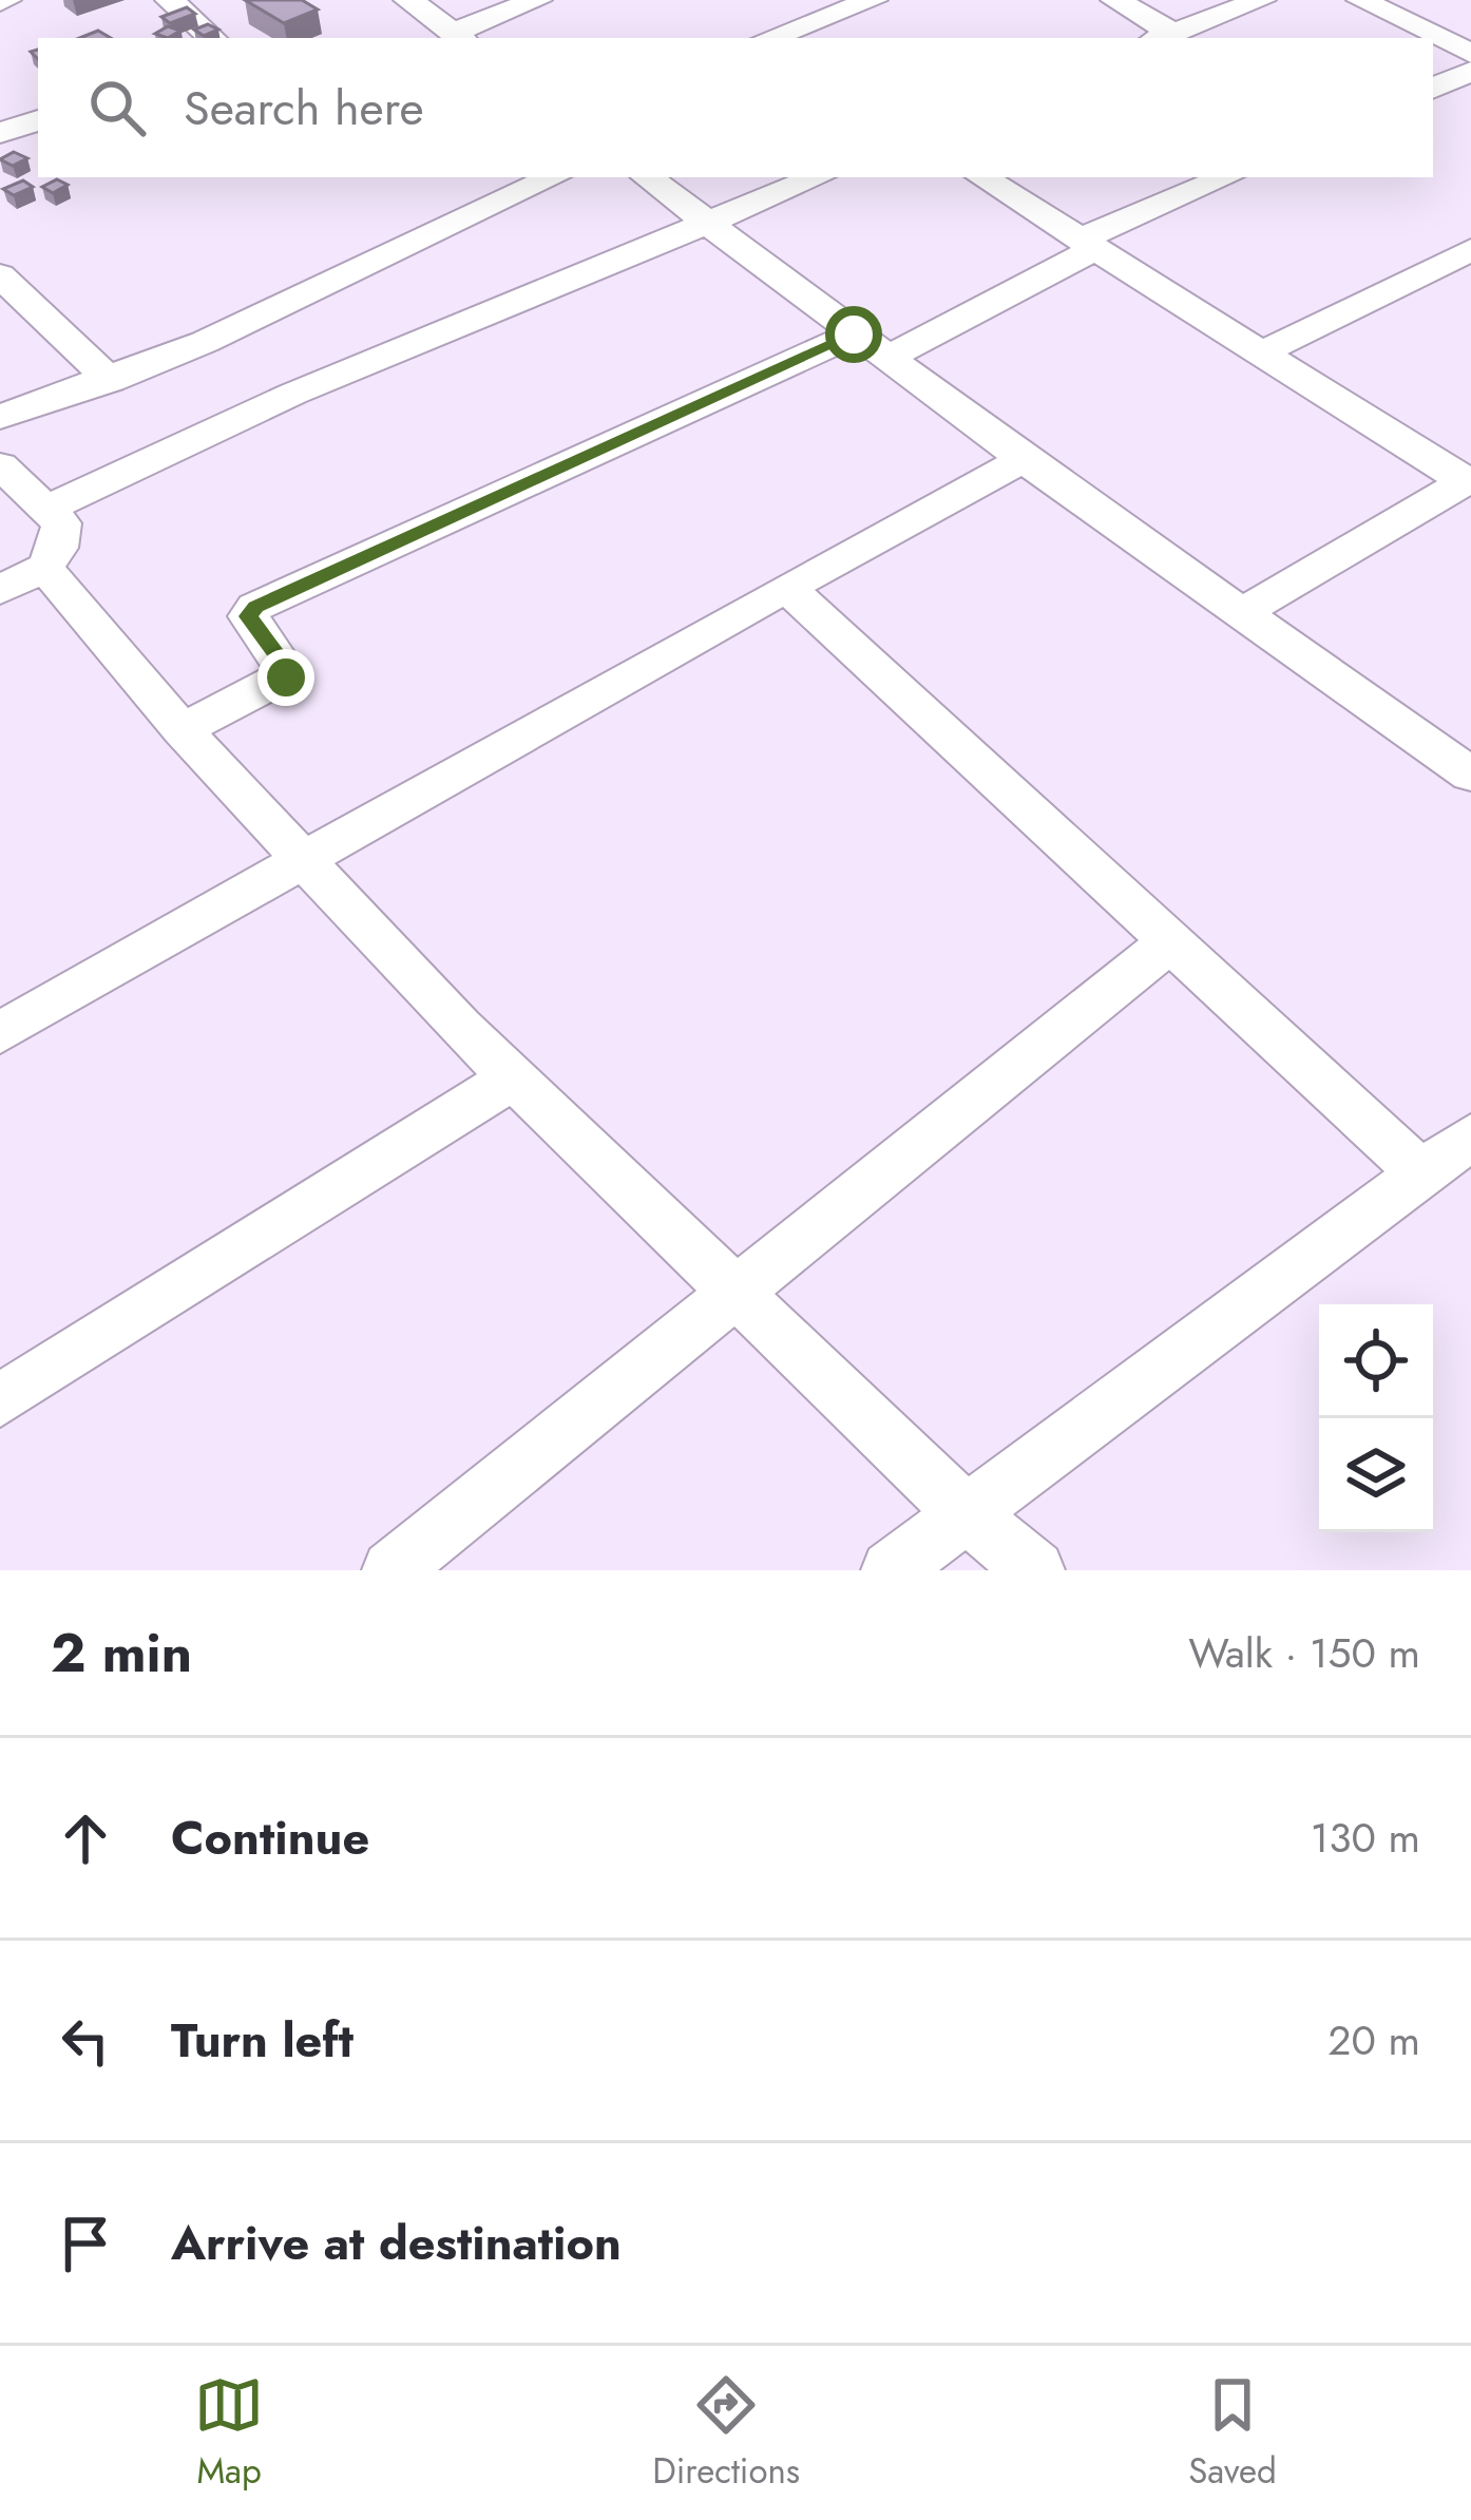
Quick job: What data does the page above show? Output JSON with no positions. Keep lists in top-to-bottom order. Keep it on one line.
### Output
{"page":{"search":"Search here","heading":["2 min","Walk · 150 m"],"list":[["Continue","130 m"],["Turn left","20 m"],"Arrive at destination"],"nav":["Map","Directions","Saved"]}}
